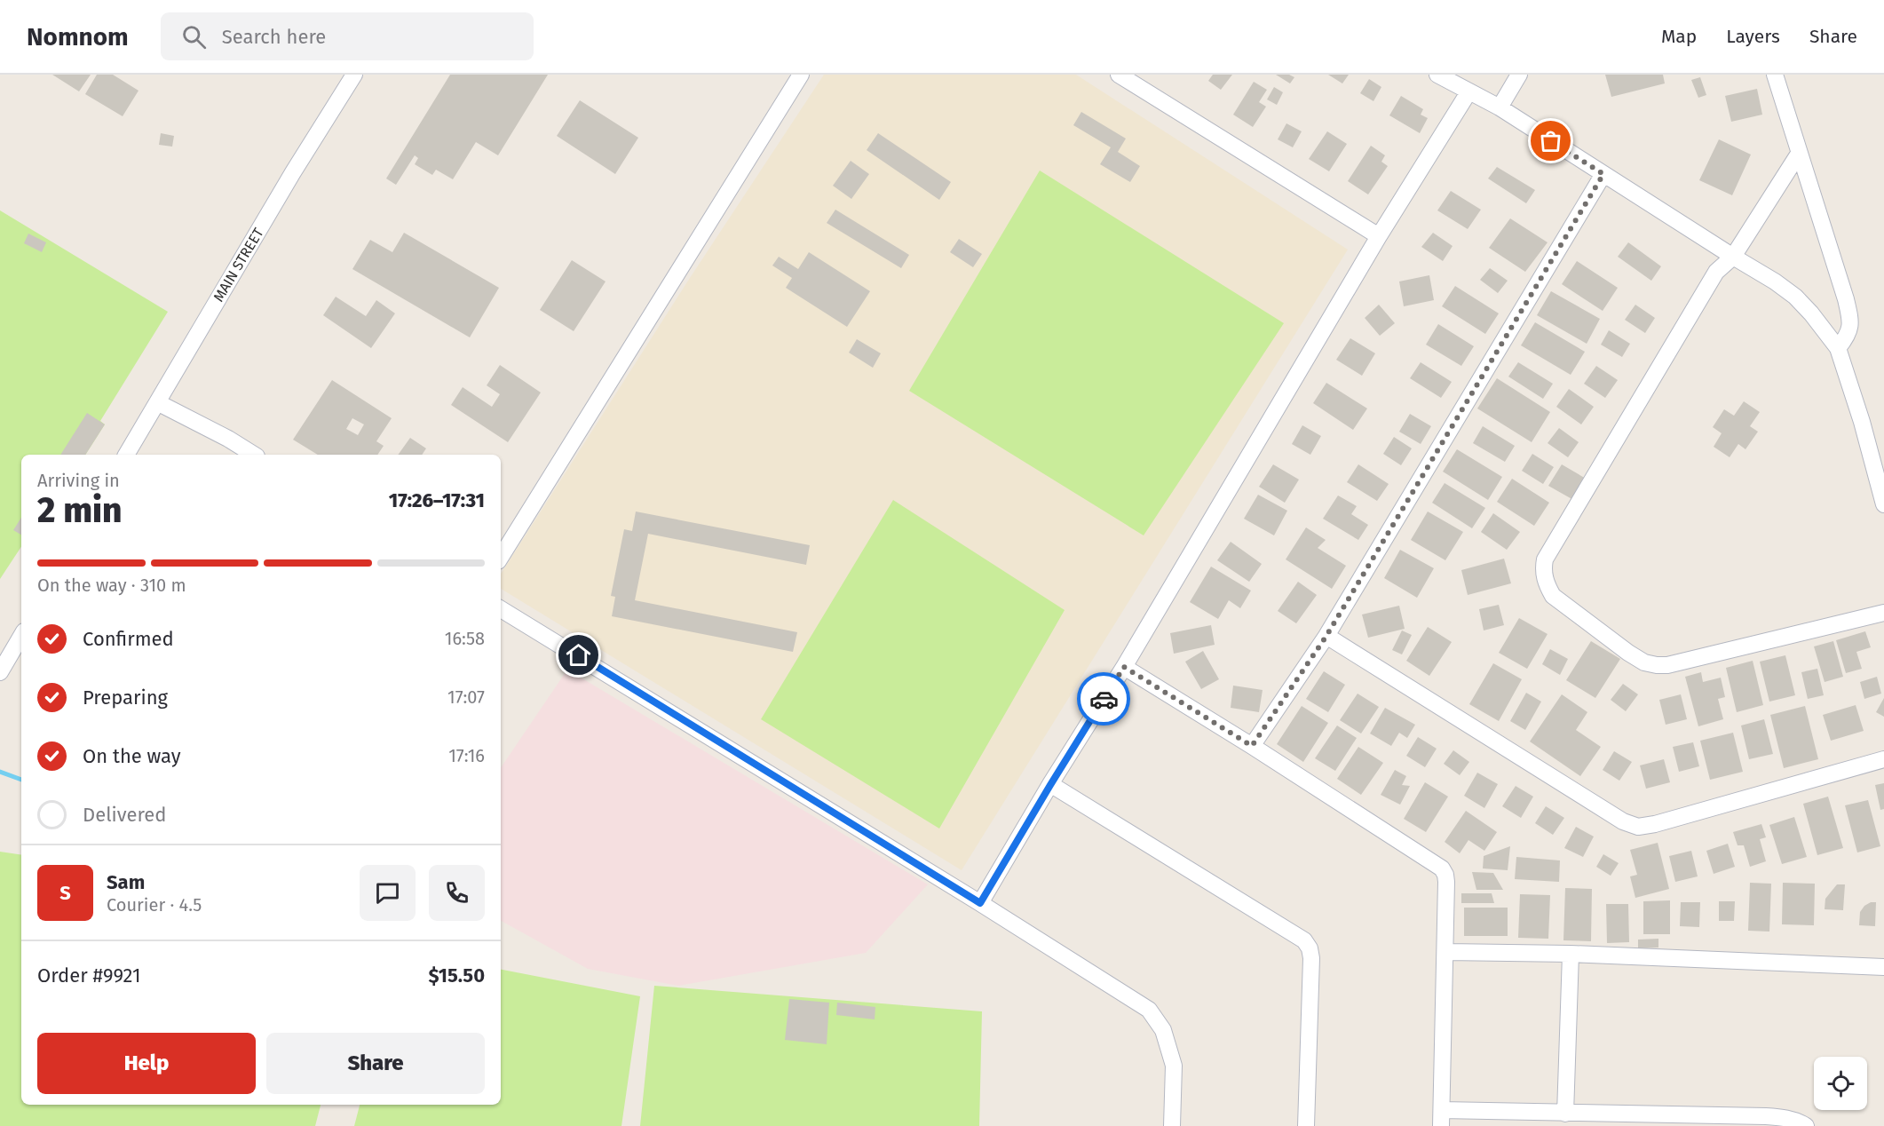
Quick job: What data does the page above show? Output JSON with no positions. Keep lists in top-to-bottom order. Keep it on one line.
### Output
{"streets":{"street":["MAIN STREET"]},"page":{"header":"Nomnom","search":"Search here","nav":["Map","Layers","Share"],"heading":["2 min","Arriving in","17:26–17:31"],"panel":["Sam","Courier · 4.5","Order #9921","$15.50"],"bar":"On the way · 310 m","list":[["Confirmed","16:58"],["Preparing","17:07"],["On the way","17:16"],"Delivered"],"round":"S","buttons":["Help","Share"]}}
